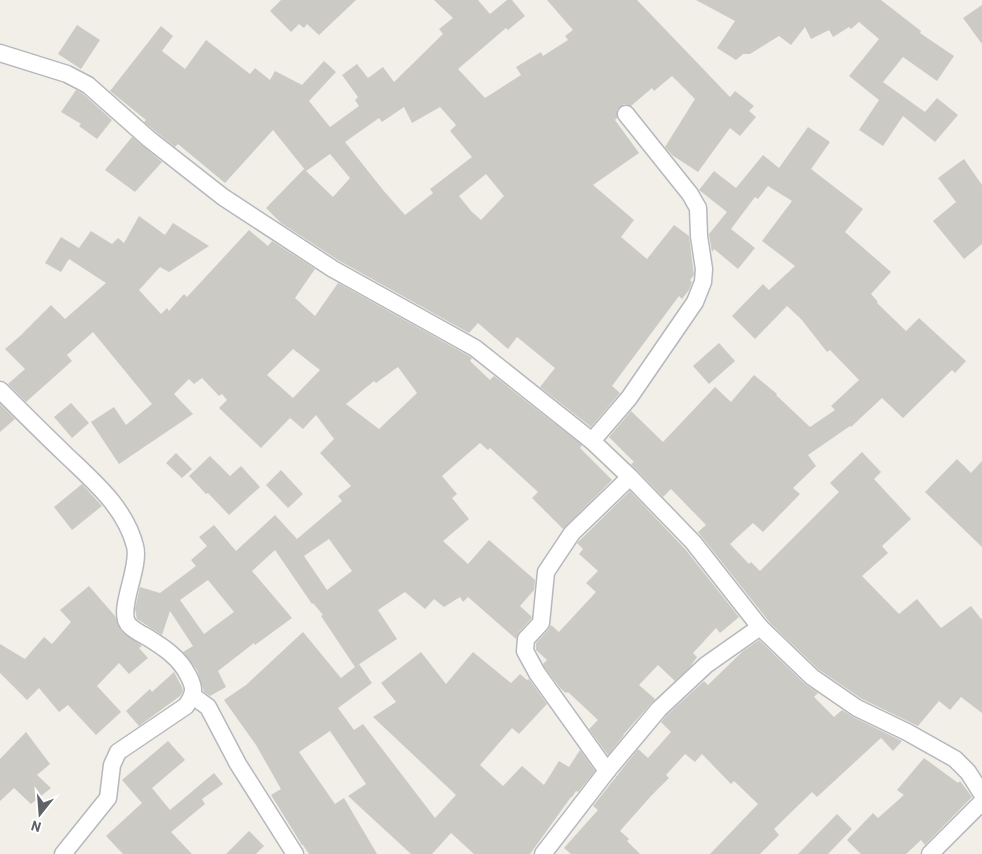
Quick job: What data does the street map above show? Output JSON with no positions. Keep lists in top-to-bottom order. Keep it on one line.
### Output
{"north":"bottom"}
